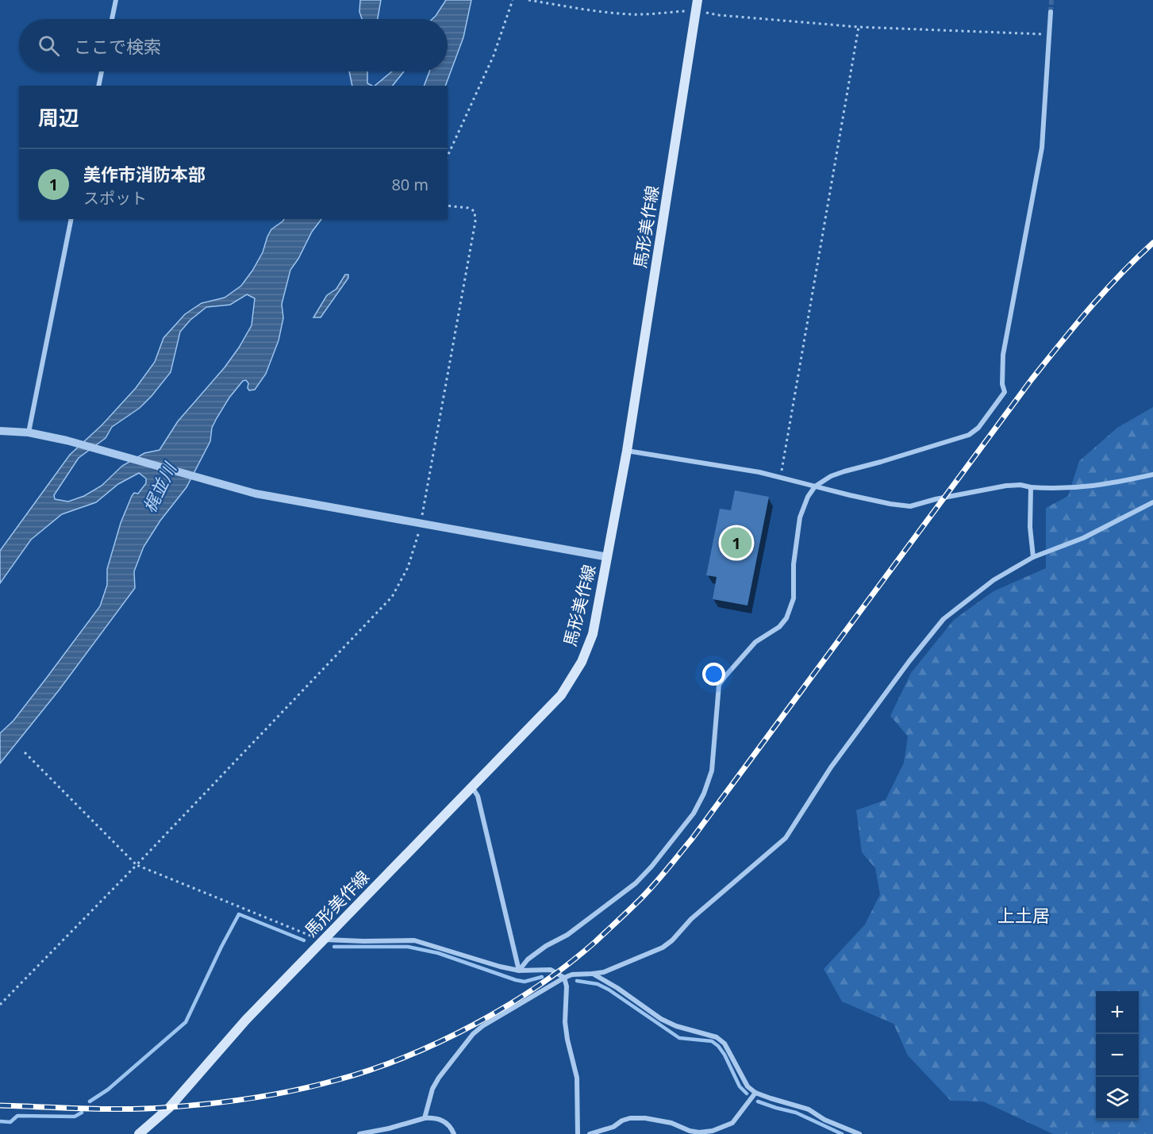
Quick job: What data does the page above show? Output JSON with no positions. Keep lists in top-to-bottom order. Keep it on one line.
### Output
{"streets":{"main road":["馬形美作線"]},"districts":["上土居"],"water":["梶並川"],"page":{"search":"ここで検索","heading":"周辺","list":[{"mark":"1","name":"美作市消防本部","note":"スポット","value":"80 m"}],"pins":"1","map_buttons":["+","−"]}}
